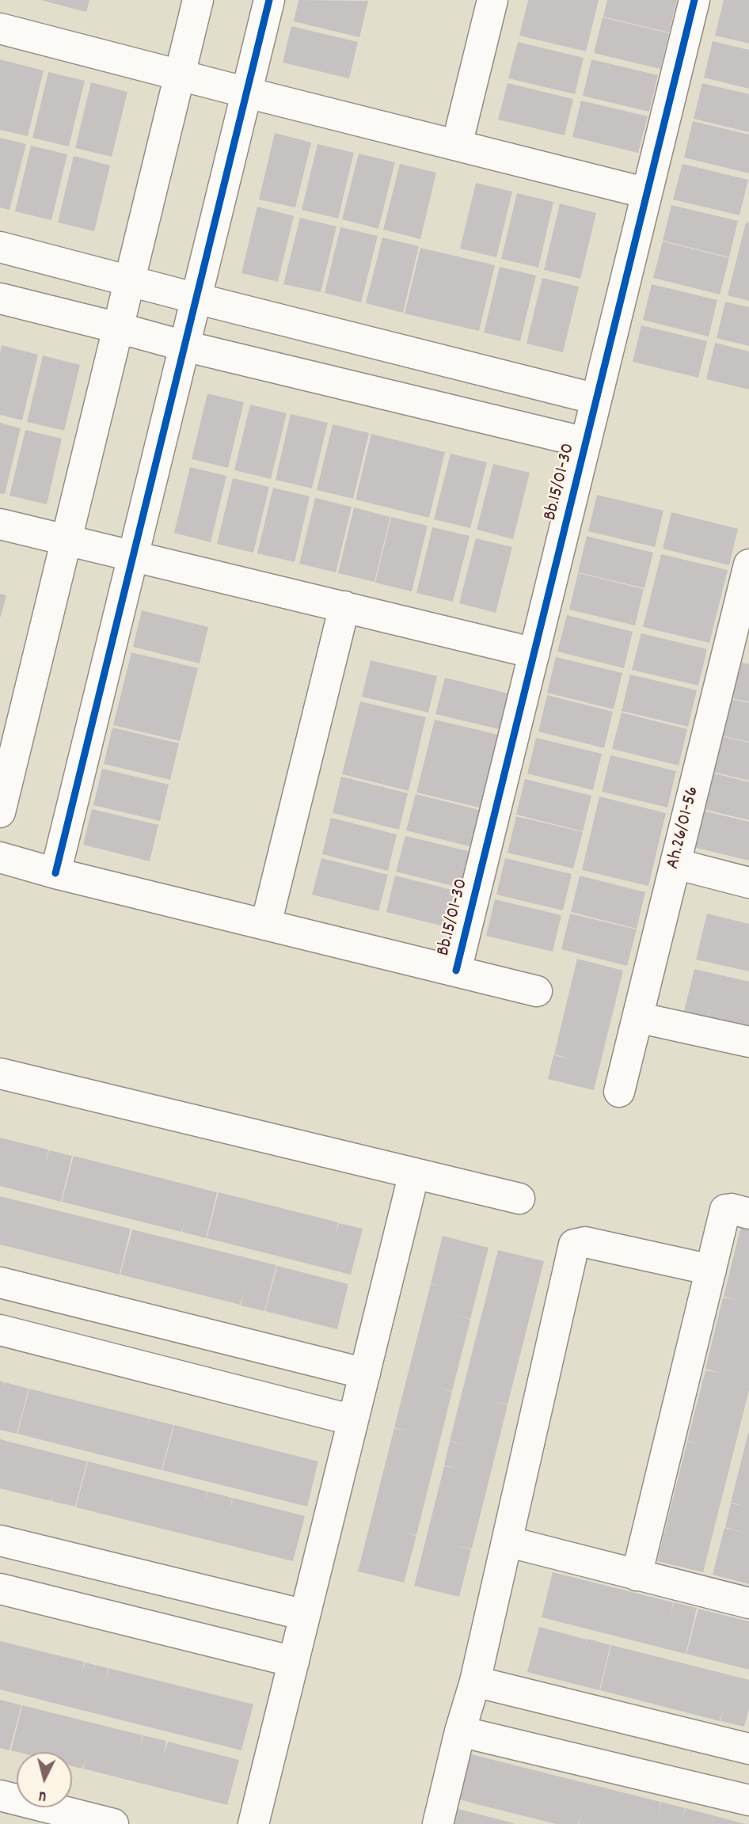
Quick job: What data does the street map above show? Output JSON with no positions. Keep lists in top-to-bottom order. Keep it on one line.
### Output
{"streets":{"street":["Bb.15/01-30","Ah.26/01-56"]},"north":"bottom"}
